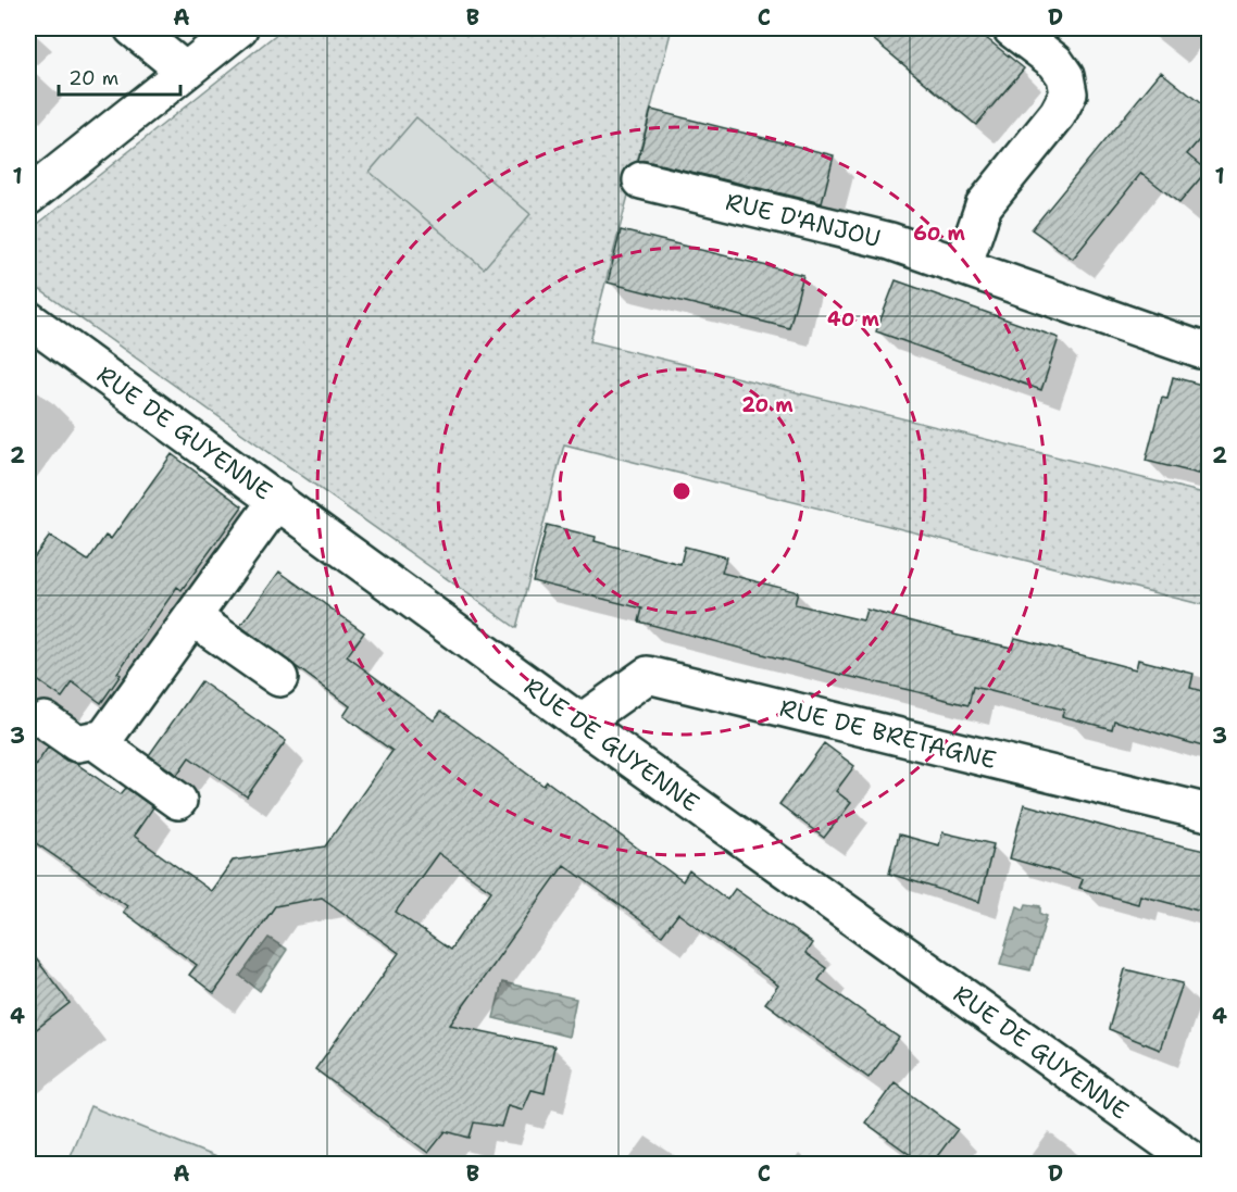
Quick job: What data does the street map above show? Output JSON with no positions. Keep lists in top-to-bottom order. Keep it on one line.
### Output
{"streets":{"street":["RUE D'ANJOU","RUE DE GUYENNE","RUE DE BRETAGNE"]},"crossings":[["RUE DE GUYENNE","RUE DE BRETAGNE"]],"scale_bar":"20 m","grid":{"columns":["A","B","C","D"],"rows":["1","2","3","4"]},"rings":["60 m","40 m","20 m"]}
